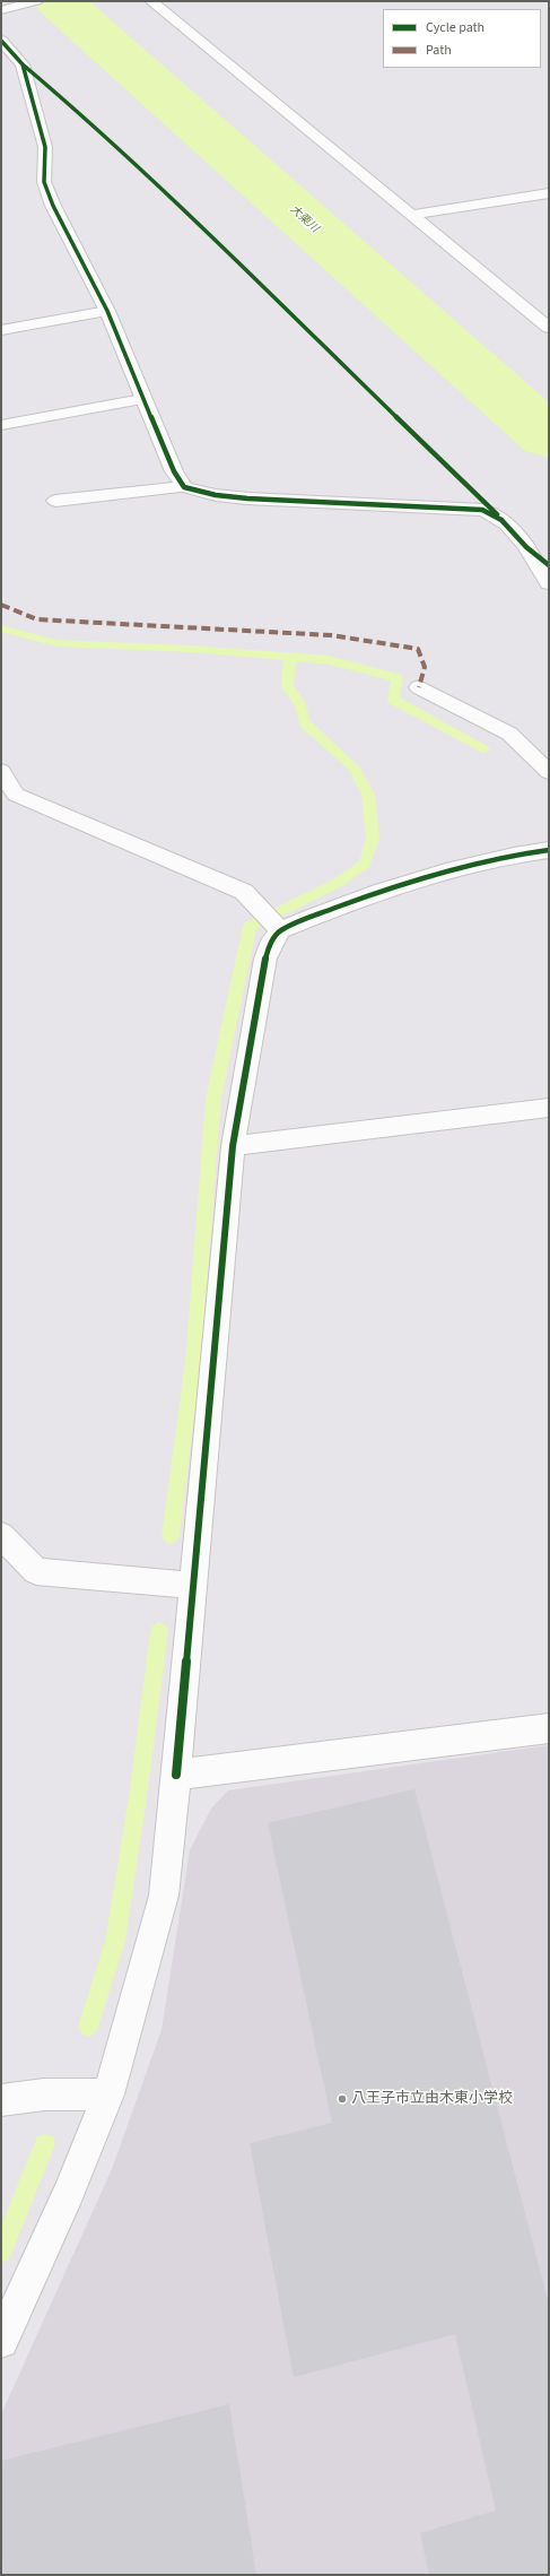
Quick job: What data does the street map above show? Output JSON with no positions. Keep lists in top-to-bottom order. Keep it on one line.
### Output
{"water":["大栗川"],"places":["八王子市立由木東小学校"],"legend":["Cycle path","Path"]}
